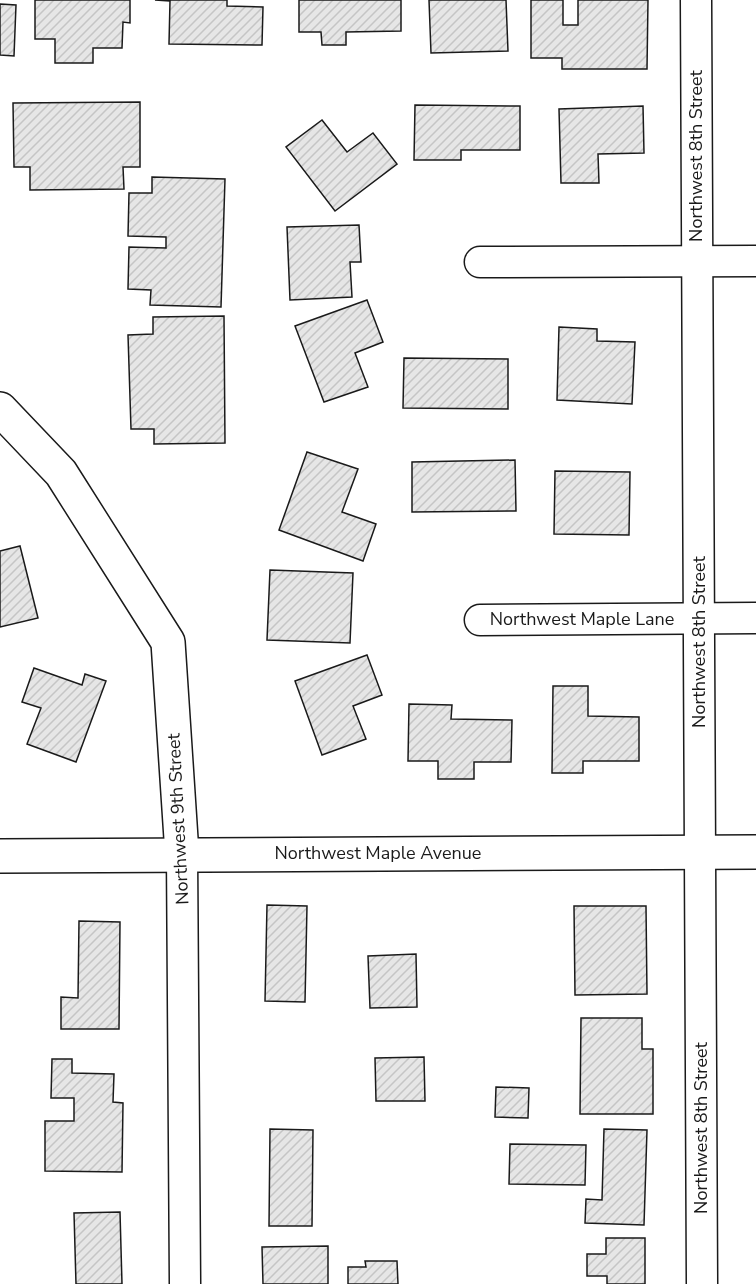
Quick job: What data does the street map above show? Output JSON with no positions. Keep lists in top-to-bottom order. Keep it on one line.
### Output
{"streets":{"main road":["Northwest 9th Street","Northwest Maple Avenue"],"street":["Northwest 8th Street","Northwest Maple Lane"]},"crossings":[["Northwest 8th Street","Northwest Maple Lane"],["Northwest 8th Street","Northwest Maple Avenue"],["Northwest 9th Street","Northwest Maple Avenue"]]}
